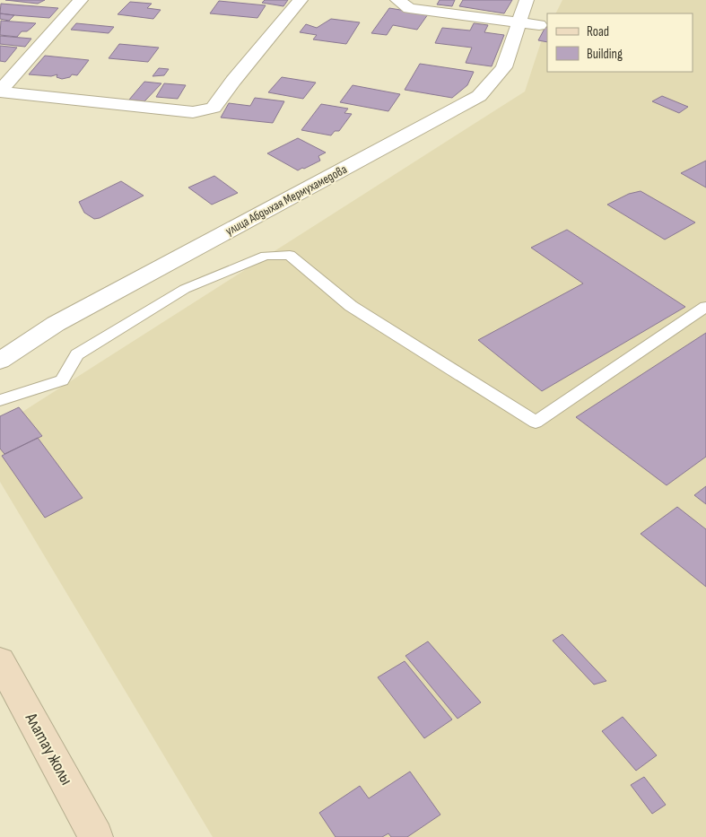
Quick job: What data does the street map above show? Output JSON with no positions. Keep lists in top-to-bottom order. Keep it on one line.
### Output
{"streets":{"main road":["Алатау жолы"],"street":["улица Абдыхая Мермухамедова"]},"legend":["Road","Building"]}
